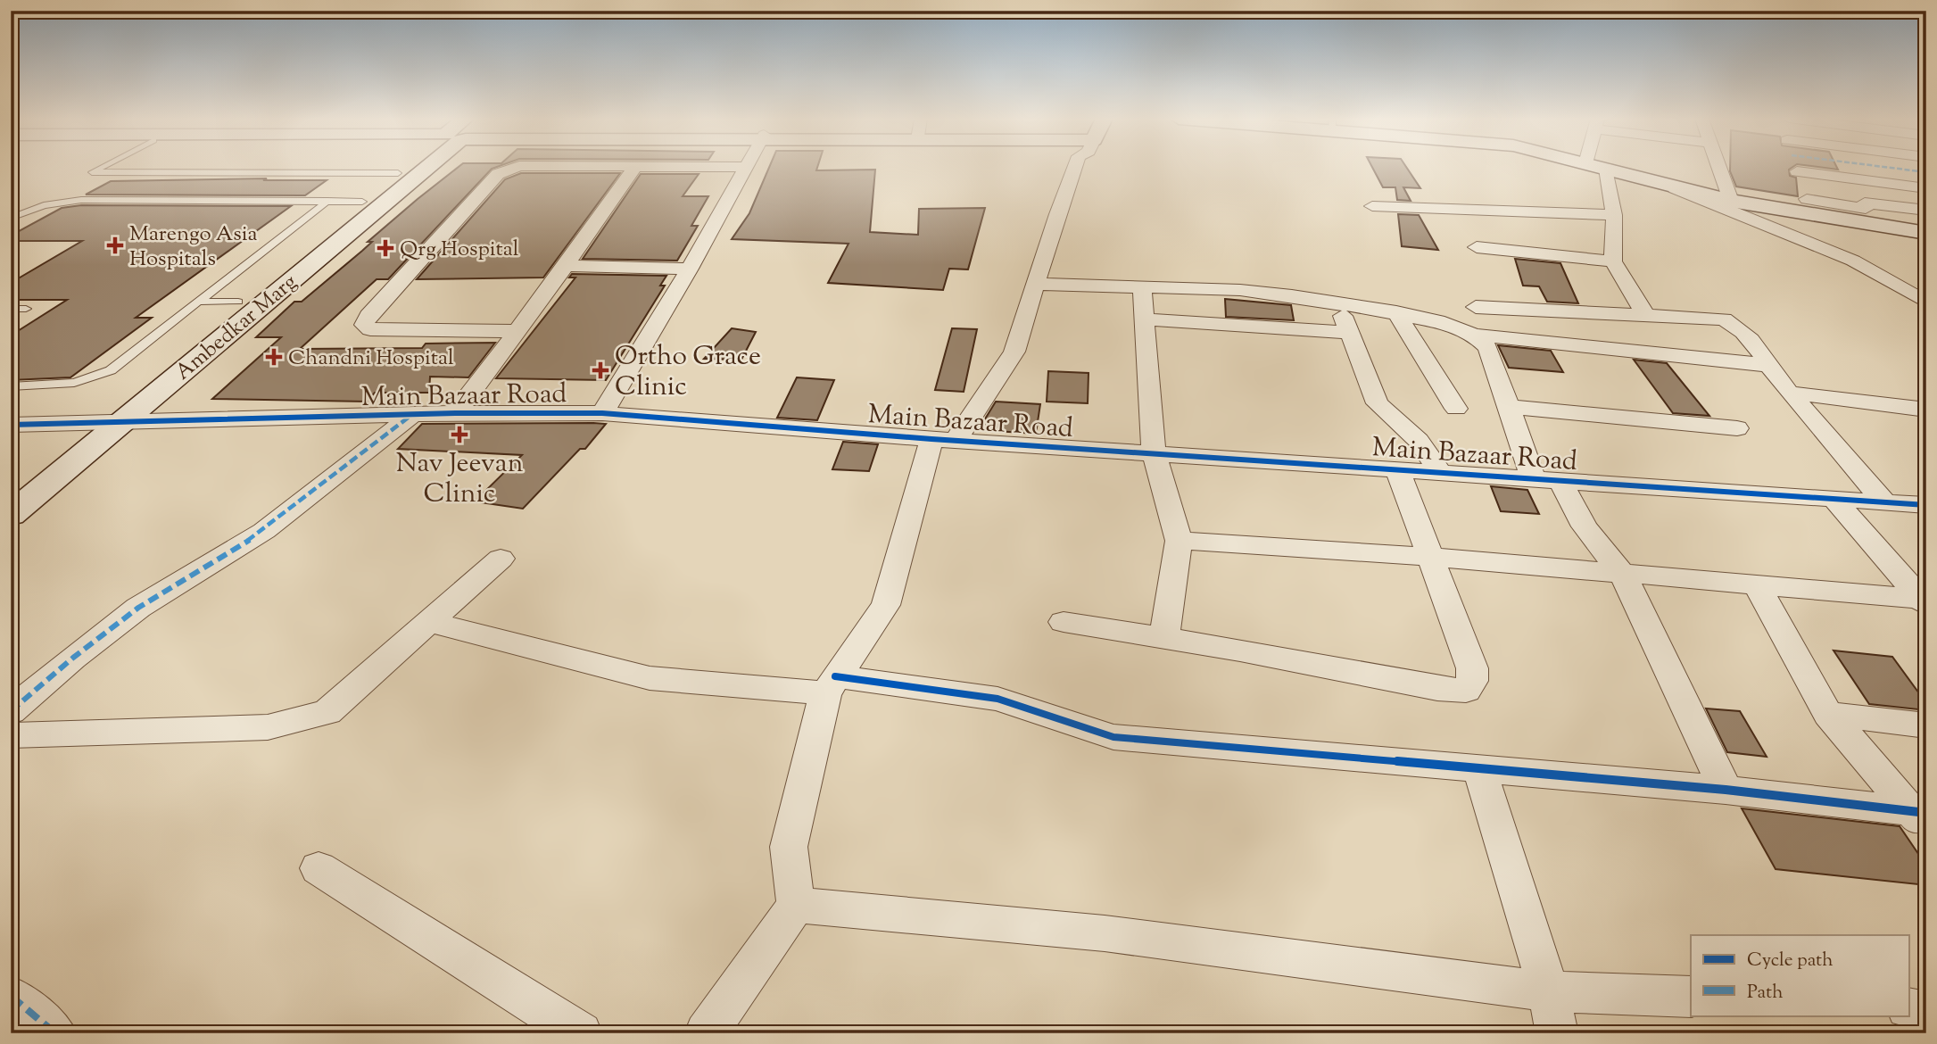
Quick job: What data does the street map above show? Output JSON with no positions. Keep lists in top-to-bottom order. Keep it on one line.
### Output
{"streets":{"street":["Ambedkar Marg","Main Bazaar Road"]},"crossings":[["Ambedkar Marg","Main Bazaar Road"]],"places":{"health":["Marengo Asia Hospitals","Qrg Hospital","Chandni Hospital","Ortho Grace Clinic","Nav Jeevan Clinic"]},"legend":["Cycle path","Path"]}
